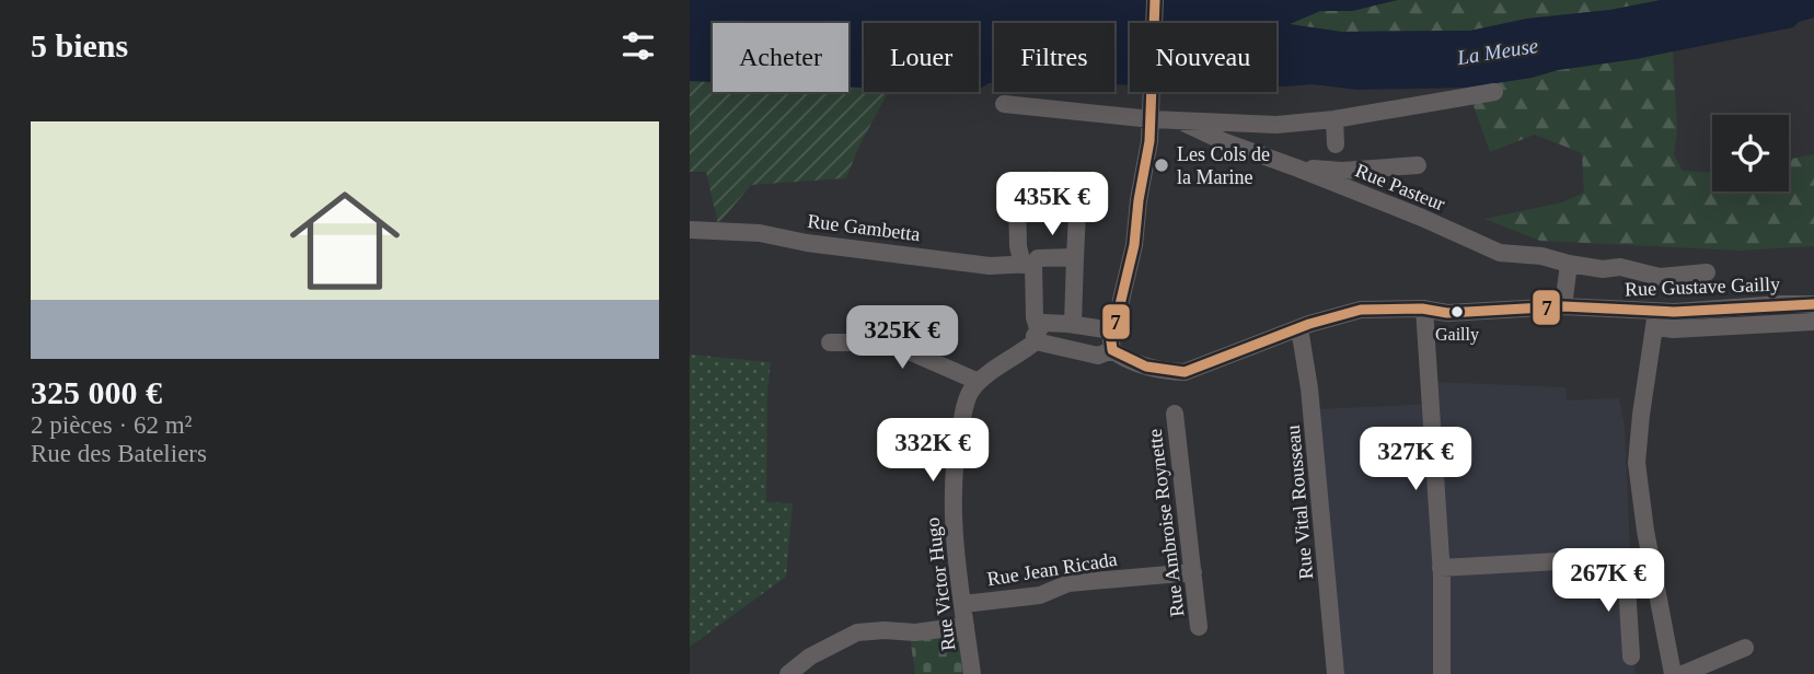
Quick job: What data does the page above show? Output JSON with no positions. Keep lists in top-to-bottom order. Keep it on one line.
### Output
{"streets":{"street":["Rue Pasteur","Rue Gambetta","Rue Gustave Gailly","Rue Vital Rousseau","Rue Ambroise Roynette","Rue Jean Ricada","Rue Victor Hugo"]},"crossings":[["Rue Gustave Gailly","Rue Vital Rousseau"],["Rue Ambroise Roynette","Rue Jean Ricada"],["Rue Jean Ricada","Rue Victor Hugo"]],"water":["La Meuse"],"places":["Les Cols de la Marine","Gailly"],"lines":["transit line 7"],"page":{"heading":"5 biens","chip":["Acheter","Louer","Filtres","Nouveau"],"list":[{"name":"325 000 €","note":"2 pièces · 62 m² · Rue des Bateliers"}],"price":["435K €","325K €","332K €","327K €","267K €"]}}
